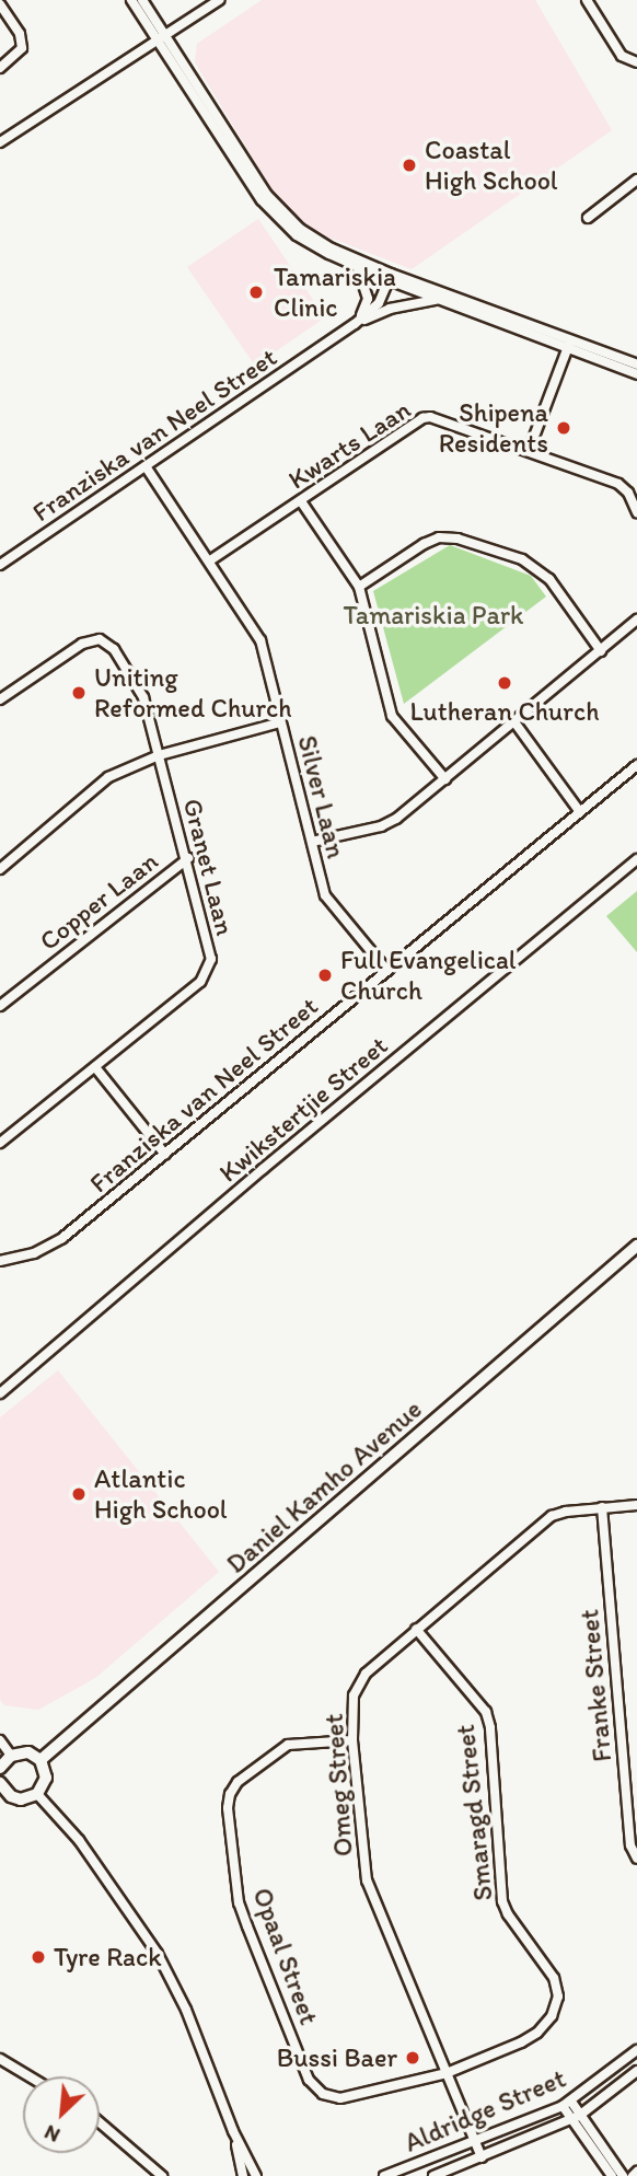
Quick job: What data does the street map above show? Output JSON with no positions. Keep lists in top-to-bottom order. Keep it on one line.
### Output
{"streets":{"main road":["Daniel Kamho Avenue"],"street":["Franziska van Neel Street","Kwarts Laan","Silver Laan","Granet Laan","Copper Laan","Kwikstertjie Street","Franke Street","Omeg Street","Smaragd Street","Opaal Street","Aldridge Street"]},"crossings":[["Franziska van Neel Street","Silver Laan"],["Kwarts Laan","Silver Laan"],["Granet Laan","Copper Laan"],["Franke Street","Omeg Street"],["Omeg Street","Smaragd Street"],["Omeg Street","Opaal Street"],["Omeg Street","Aldridge Street"],["Smaragd Street","Opaal Street"]],"parks":["Tamariskia Park"],"places":["Coastal High School","Tamariskia Clinic","Shipena Residents","Lutheran Church","Uniting Reformed Church","Full Evangelical Church","Atlantic High School","Tyre Rack","Bussi Baer"],"north":"bottom left"}
